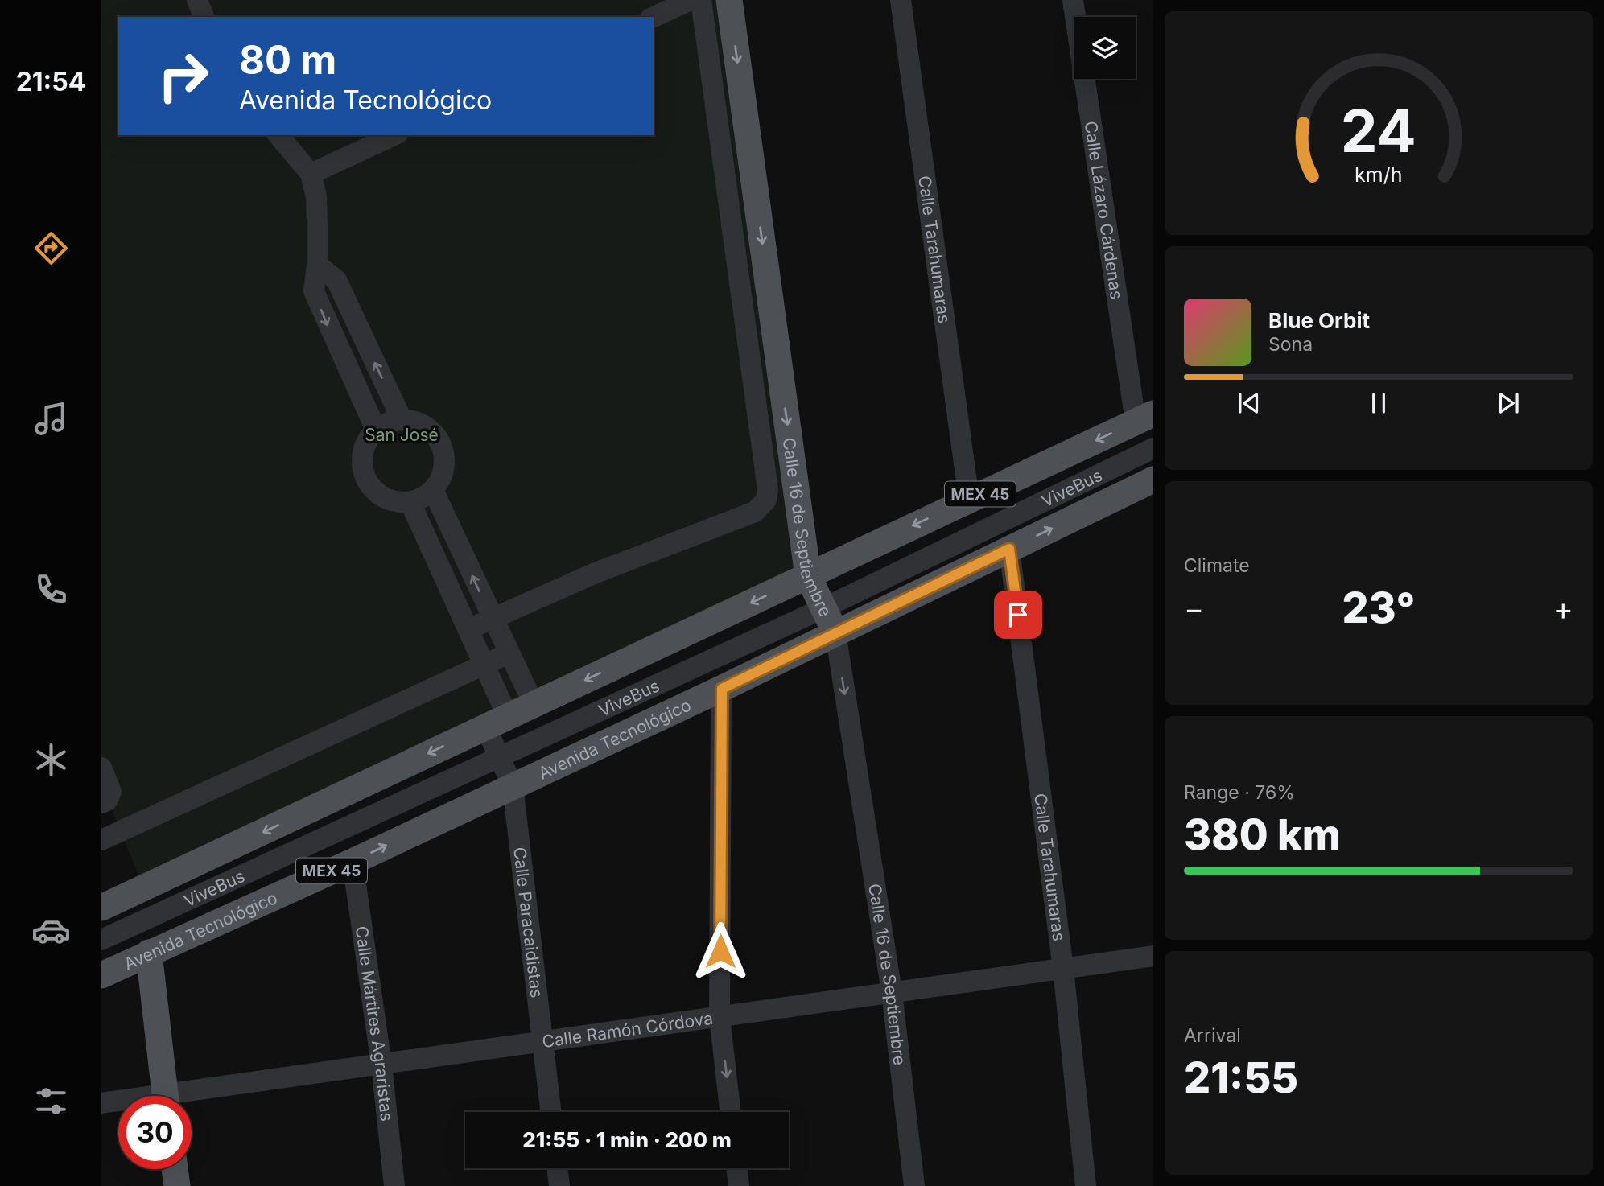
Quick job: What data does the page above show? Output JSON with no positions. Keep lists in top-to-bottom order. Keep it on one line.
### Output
{"streets":{"main road":["MEX 45","Calle 16 de Septiembre","Avenida Tecnológico"],"street":["Calle Lázaro Cárdenas","Calle Tarahumaras","ViveBus","Calle Paracaidistas","Calle Mártires Agraristas","Calle Ramón Córdova"]},"crossings":[["Calle Lázaro Cárdenas","MEX 45"],["Calle Tarahumaras","MEX 45"],["Calle Tarahumaras","Avenida Tecnológico"],["Calle Tarahumaras","Calle Ramón Córdova"],["ViveBus","Calle 16 de Septiembre"],["ViveBus","Calle Paracaidistas"],["MEX 45","Calle 16 de Septiembre"],["MEX 45","Calle Paracaidistas"],["Calle 16 de Septiembre","Avenida Tecnológico"],["Calle 16 de Septiembre","Calle Ramón Córdova"],["Avenida Tecnológico","Calle Paracaidistas"],["Avenida Tecnológico","Calle Mártires Agraristas"],["Calle Paracaidistas","Calle Ramón Córdova"],["Calle Mártires Agraristas","Calle Ramón Córdova"]],"one_way":["Calle 16 de Septiembre"],"parks":["San José"],"page":{"tabs":"21:54","turn":["80 m","Avenida Tecnológico"],"song":["Blue Orbit","Sona"],"tile":["Climate",["Range · 76%","380 km"],["Arrival","21:55"]],"heat":["−","23°","+"],"limit":"30","trip":"21:55 · 1 min · 200 m","gauge":["24","km/h"]}}
